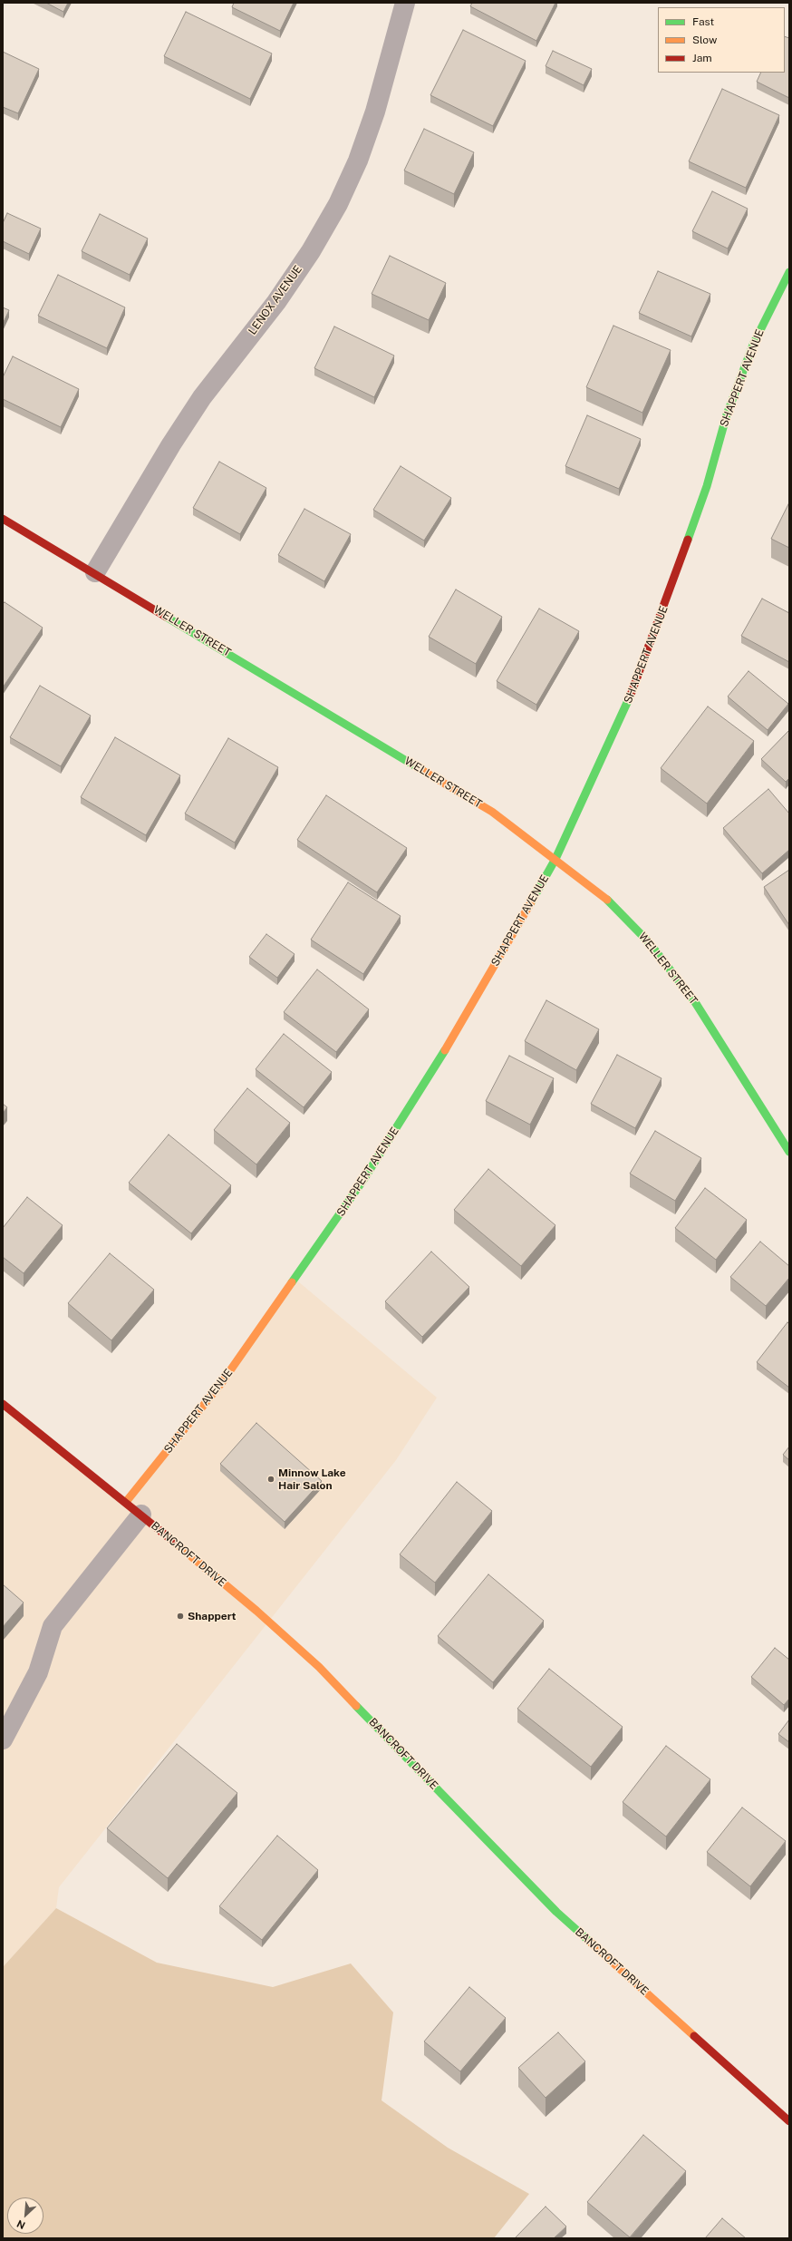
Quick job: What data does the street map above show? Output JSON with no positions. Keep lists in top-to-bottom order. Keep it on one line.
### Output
{"streets":{"street":["LENOX AVENUE","SHAPPERT AVENUE","WELLER STREET","BANCROFT DRIVE"]},"crossings":[["LENOX AVENUE","WELLER STREET"],["SHAPPERT AVENUE","WELLER STREET"],["SHAPPERT AVENUE","BANCROFT DRIVE"]],"places":["Minnow Lake Hair Salon","Shappert"],"legend":["Fast","Slow","Jam"],"north":"bottom left"}
